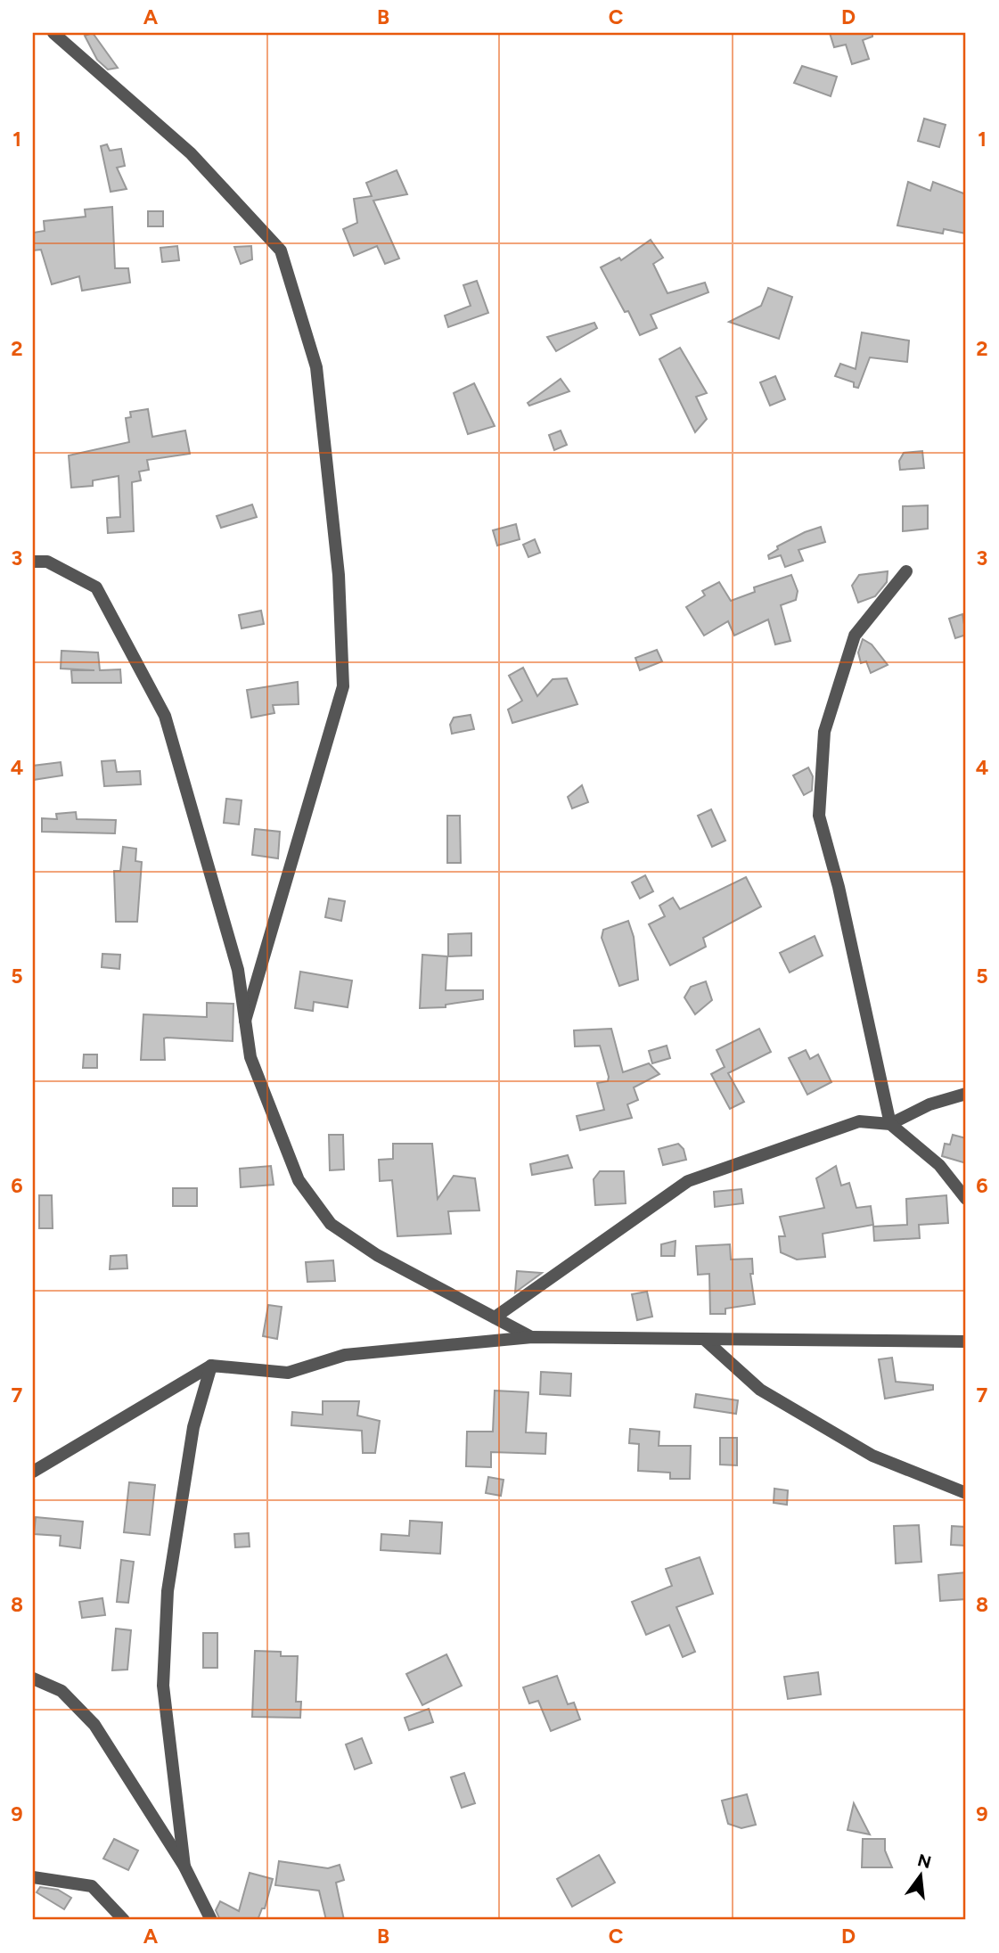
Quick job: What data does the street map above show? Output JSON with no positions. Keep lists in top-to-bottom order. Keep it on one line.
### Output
{"north":"top","grid":{"columns":["A","B","C","D"],"rows":["1","2","3","4","5","6","7","8","9"]}}
